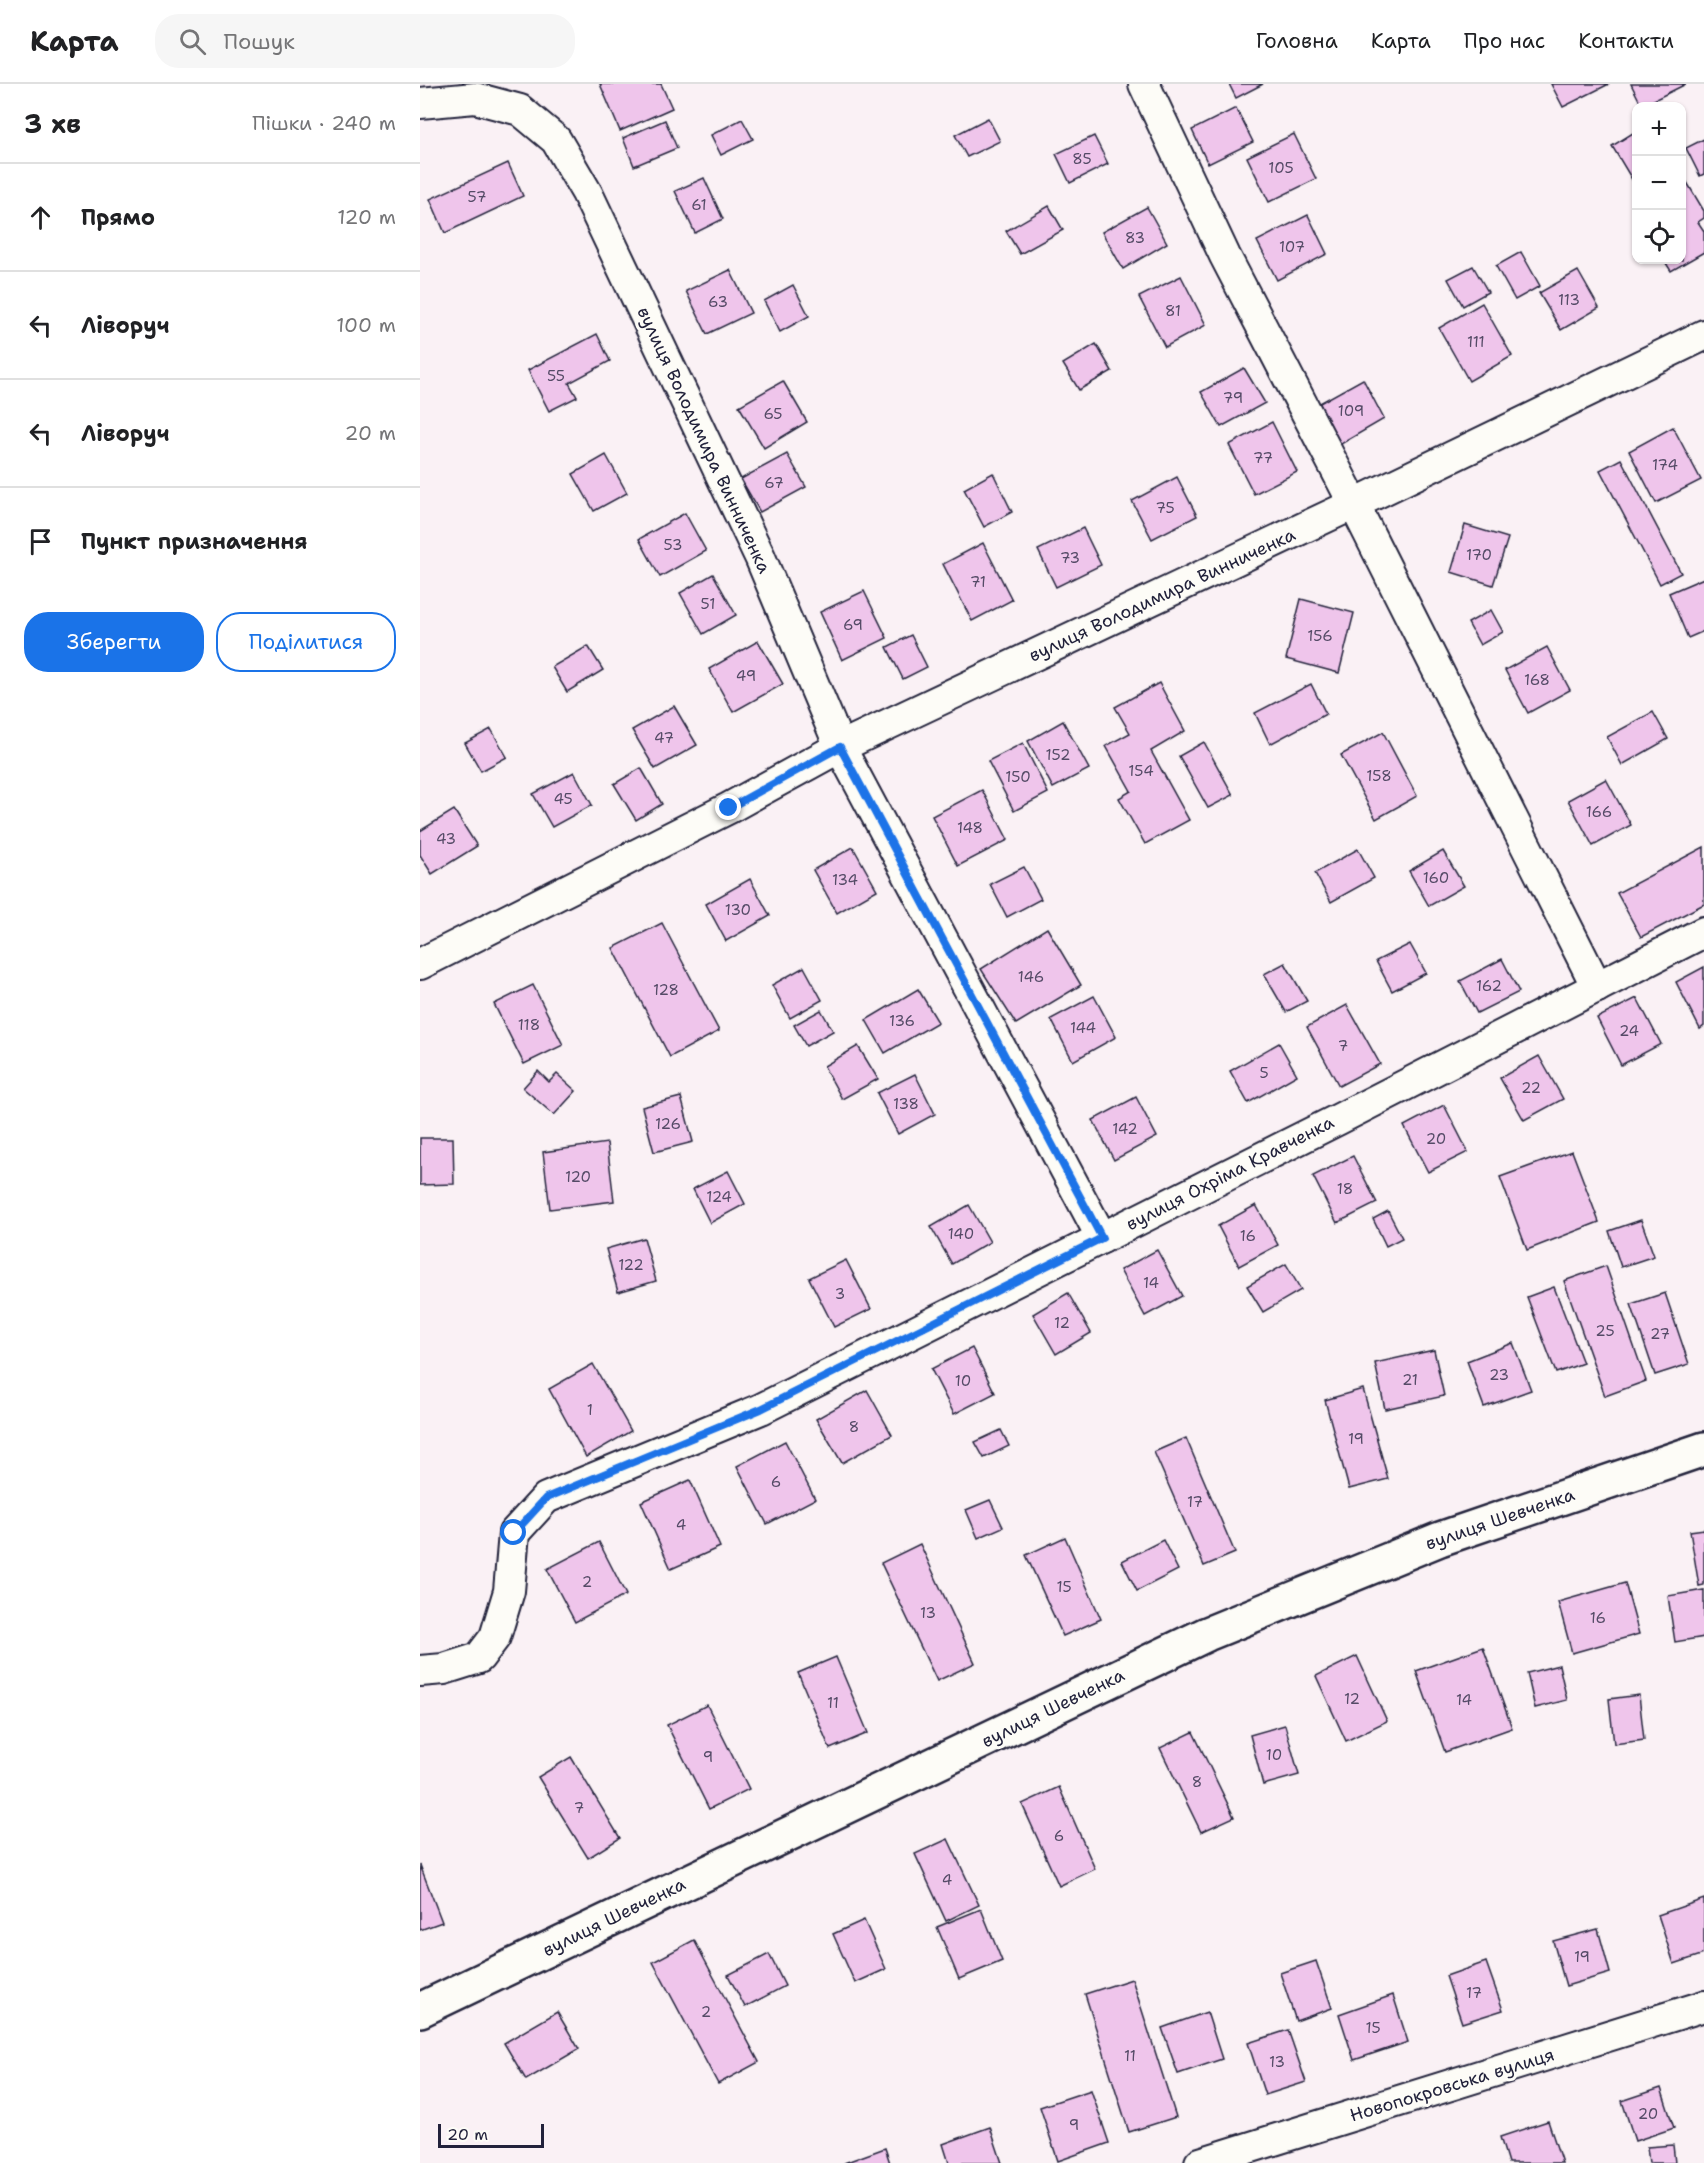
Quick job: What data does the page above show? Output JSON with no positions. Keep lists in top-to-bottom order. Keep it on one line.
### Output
{"streets":{"street":["вулиця Володимира Винниченка","вулиця Охріма Кравченка","вулиця Шевченка","Новопокровська вулиця"]},"crossings":[["вулиця Володимира Винниченка","вулиця Охріма Кравченка"]],"house_numbers":["85","105","57","61","83","107","113","63","81","111","55","79","109","65","77","174","67","75","53","170","73","71","51","69","156","49","168","47","152","154","158","150","45","166","148","43","160","134","130","146","162","128","136","118","144","24","7","5","22","138","126","142","20","120","18","124","140","16","122","14","3","12","25","27","23","21","10","1","8","19","6","17","4","2","15","13","16","12","14","11","10","9","8","7","6","4","19","17","2","15","11","13","20","9"],"scale_bar":"20 m","page":{"header":"Карта","search":"Пошук","nav":["Головна","Карта","Про нас","Контакти"],"heading":["3 хв","Пішки · 240 m"],"map_buttons":["+","−"],"list":[["Прямо","120 m"],["Ліворуч","100 m"],["Ліворуч","20 m"],"Пункт призначення"],"buttons":["Зберегти","Поділитися"],"scale":"20 m"}}
